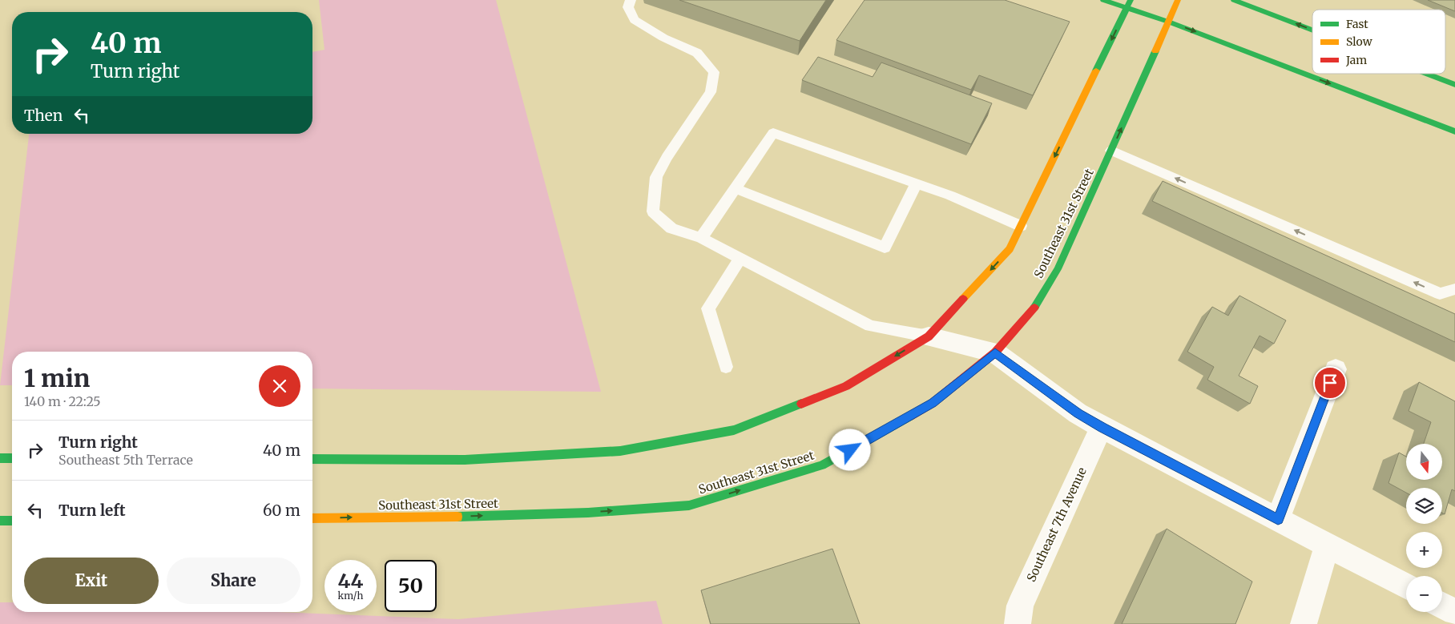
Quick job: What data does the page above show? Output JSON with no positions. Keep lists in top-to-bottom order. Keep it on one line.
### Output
{"streets":{"main road":["Southeast 31st Street"],"street":["Southeast 7th Avenue"]},"legend":["Fast","Slow","Jam"],"north":"bottom","page":{"turn":["40 m","Turn right"],"then":"Then","heading":["1 min","140 m · 22:25"],"list":[{"name":"Turn right","note":"Southeast 5th Terrace","value":"40 m"},{"name":"Turn left","value":"60 m"}],"map_buttons":["+","−"],"buttons":["Exit","Share"],"speed":"44 km/h","limit":"50"}}
